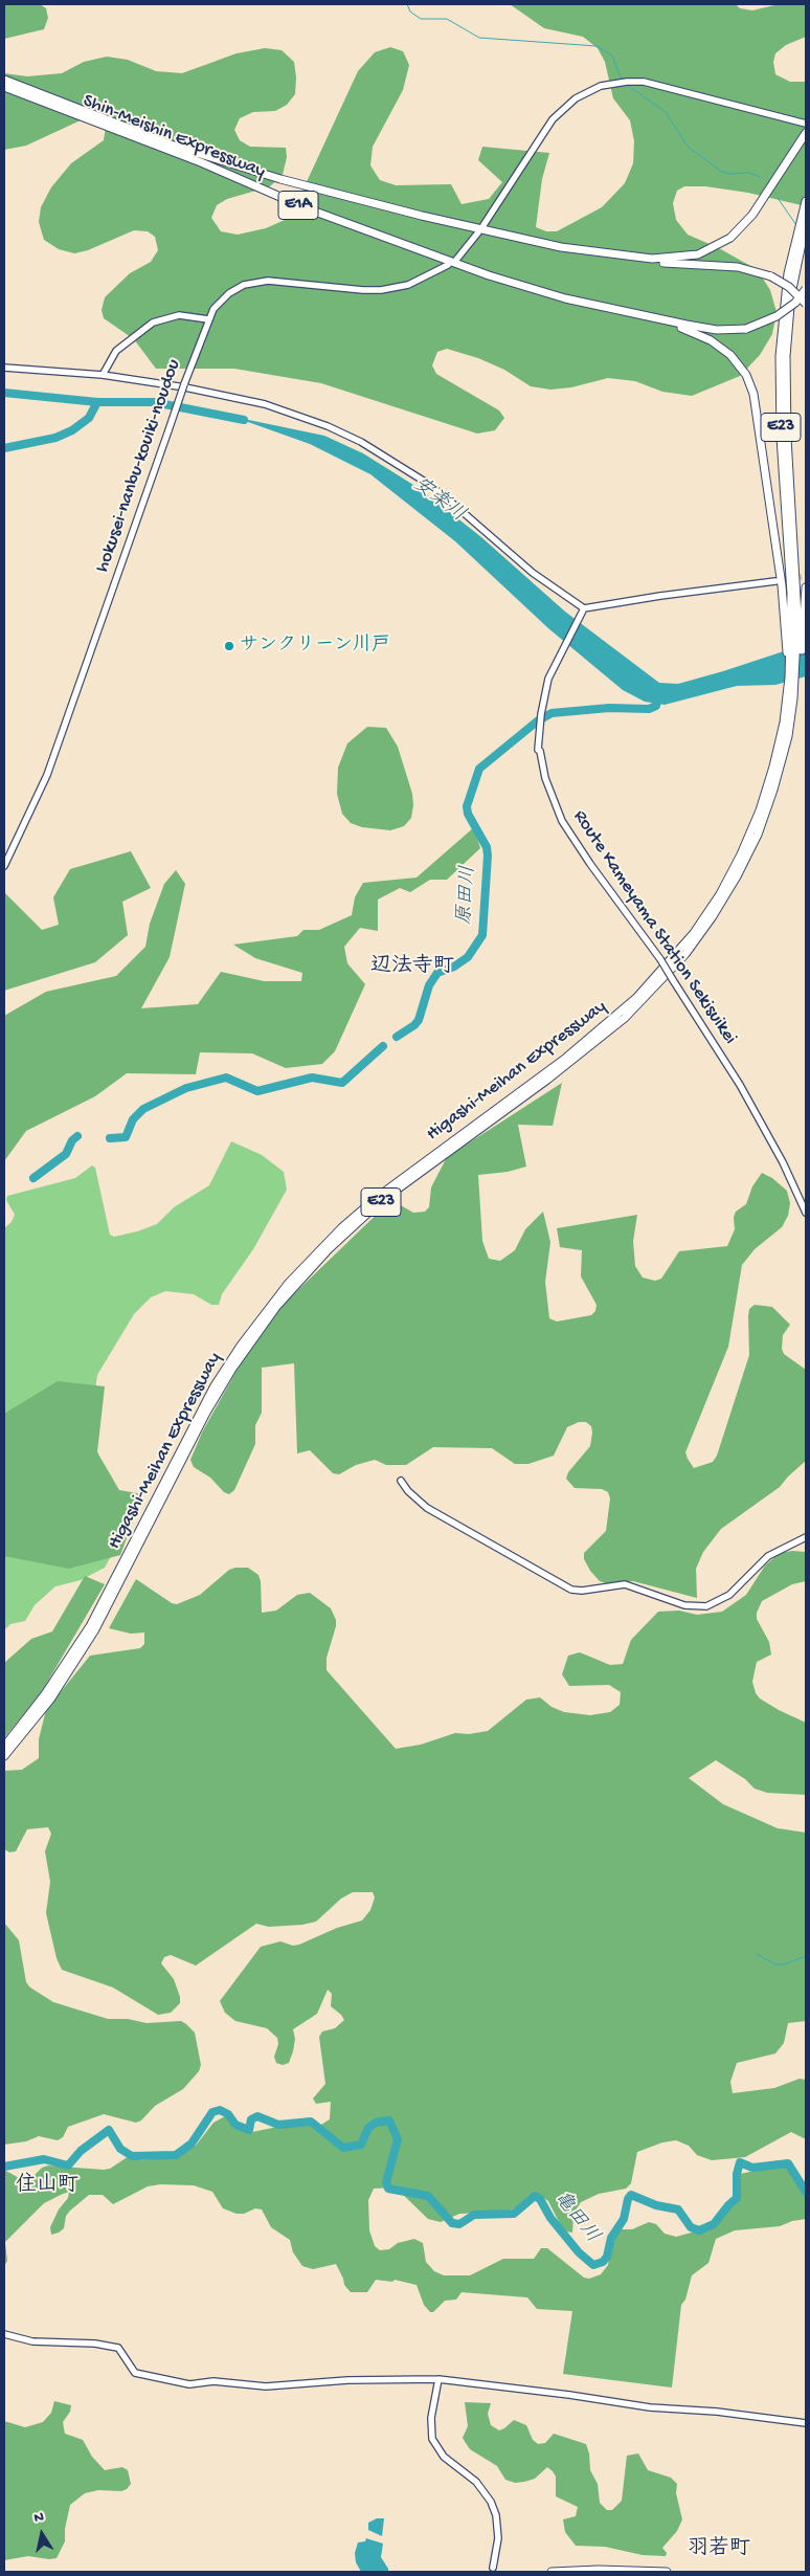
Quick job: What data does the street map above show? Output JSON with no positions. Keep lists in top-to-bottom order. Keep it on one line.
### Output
{"streets":{"highway":["Shin-Meishin Expressway","E1A","E23","Higashi-Meihan Expressway"],"street":["hokusei-nanbu-kouiki-noudou","Route Kameyama Station Sekisuikei"]},"crossings":[["Shin-Meishin Expressway","E1A"]],"districts":["辺法寺町","住山町","羽若町"],"water":["安楽川","原田川","亀田川"],"places":["サンクリーン川戸"],"north":"top"}
